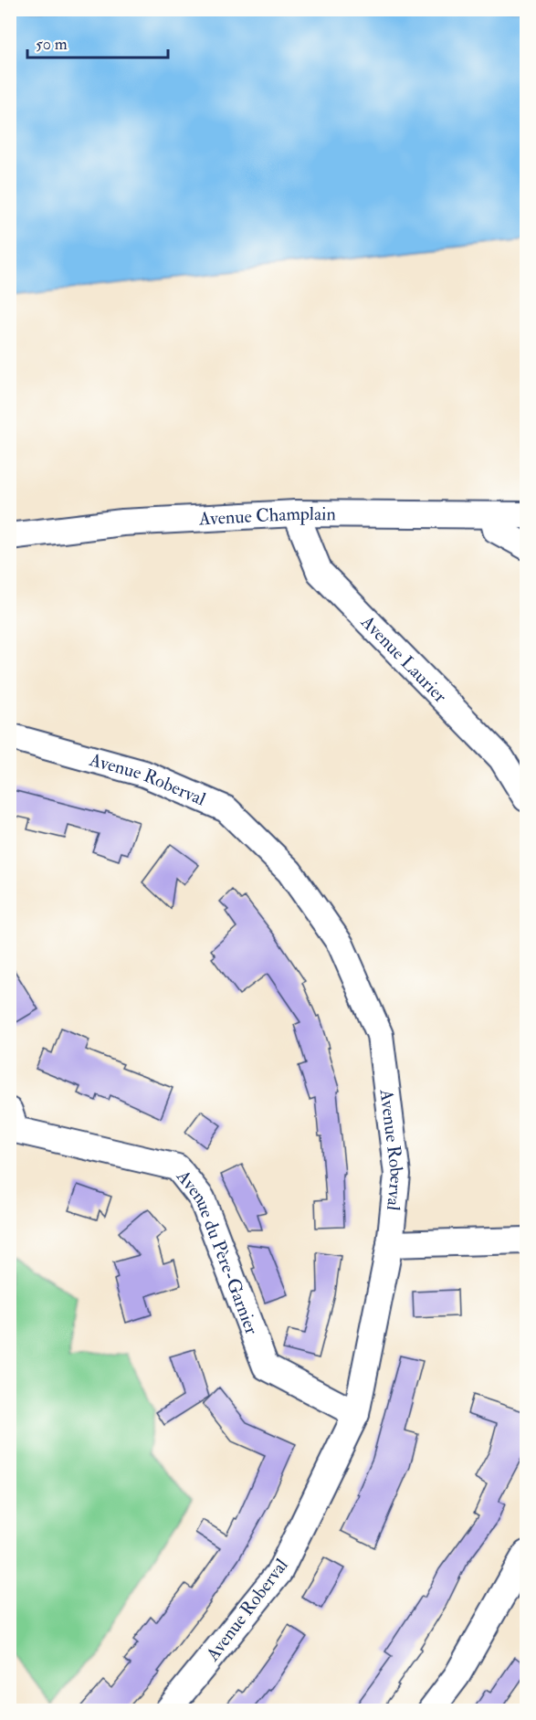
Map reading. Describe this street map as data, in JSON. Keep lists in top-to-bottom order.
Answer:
{
  "streets": {
    "street": [
      "Avenue Champlain",
      "Avenue Laurier",
      "Avenue Roberval",
      "Avenue du Père-Garnier"
    ]
  },
  "crossings": [
    ["Avenue Champlain", "Avenue Laurier"],
    ["Avenue Roberval", "Avenue du Père-Garnier"]
  ],
  "scale_bar": "50 m"
}
